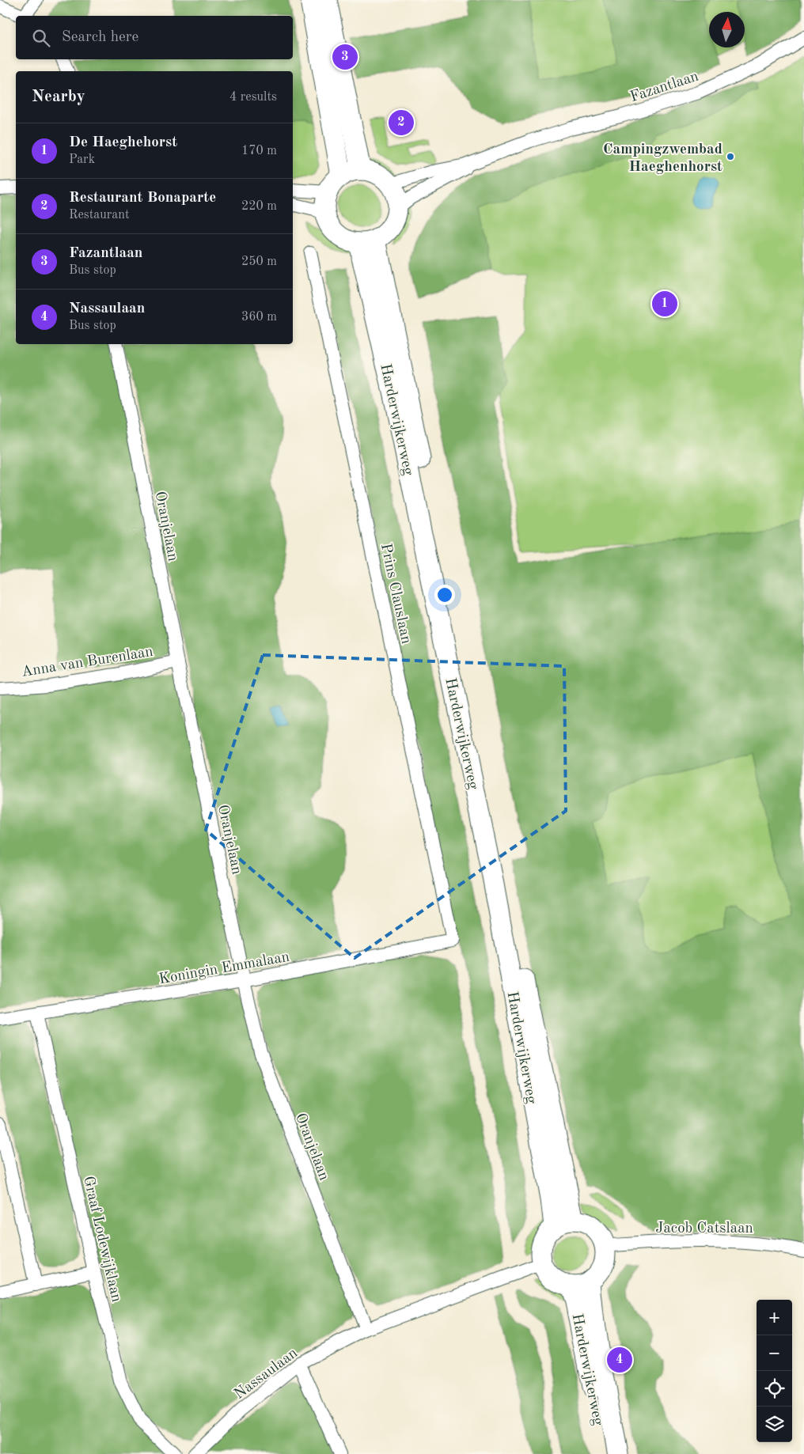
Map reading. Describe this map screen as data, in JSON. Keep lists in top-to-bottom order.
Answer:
{
  "streets": {
    "main road": ["Harderwijkerweg"],
    "street": [
      "Fazantlaan",
      "Oranjelaan",
      "Prins Clauslaan",
      "Anna van Burenlaan",
      "Koningin Emmalaan",
      "Jacob Catslaan",
      "Graaf Lodewijklaan",
      "Nassaulaan"
    ]
  },
  "crossings": [
    ["Fazantlaan", "Harderwijkerweg"],
    ["Harderwijkerweg", "Jacob Catslaan"],
    ["Harderwijkerweg", "Nassaulaan"],
    ["Oranjelaan", "Anna van Burenlaan"],
    ["Oranjelaan", "Koningin Emmalaan"],
    ["Oranjelaan", "Nassaulaan"],
    ["Prins Clauslaan", "Koningin Emmalaan"],
    ["Koningin Emmalaan", "Graaf Lodewijklaan"],
    ["Jacob Catslaan", "Nassaulaan"]
  ],
  "places": ["Campingzwembad Haeghenhorst"],
  "north": "top",
  "page": {
    "search": "Search here",
    "pins": [
      "3",
      "2",
      "1",
      "4"
    ],
    "heading": ["Nearby", "4 results"],
    "list": [
      {
        "mark": "1",
        "name": "De Haeghehorst",
        "note": "Park",
        "value": "170 m"
      },
      {
        "mark": "2",
        "name": "Restaurant Bonaparte",
        "note": "Restaurant",
        "value": "220 m"
      },
      {
        "mark": "3",
        "name": "Fazantlaan",
        "note": "Bus stop",
        "value": "250 m"
      },
      {
        "mark": "4",
        "name": "Nassaulaan",
        "note": "Bus stop",
        "value": "360 m"
      }
    ],
    "map_buttons": ["+", "−"]
  }
}
